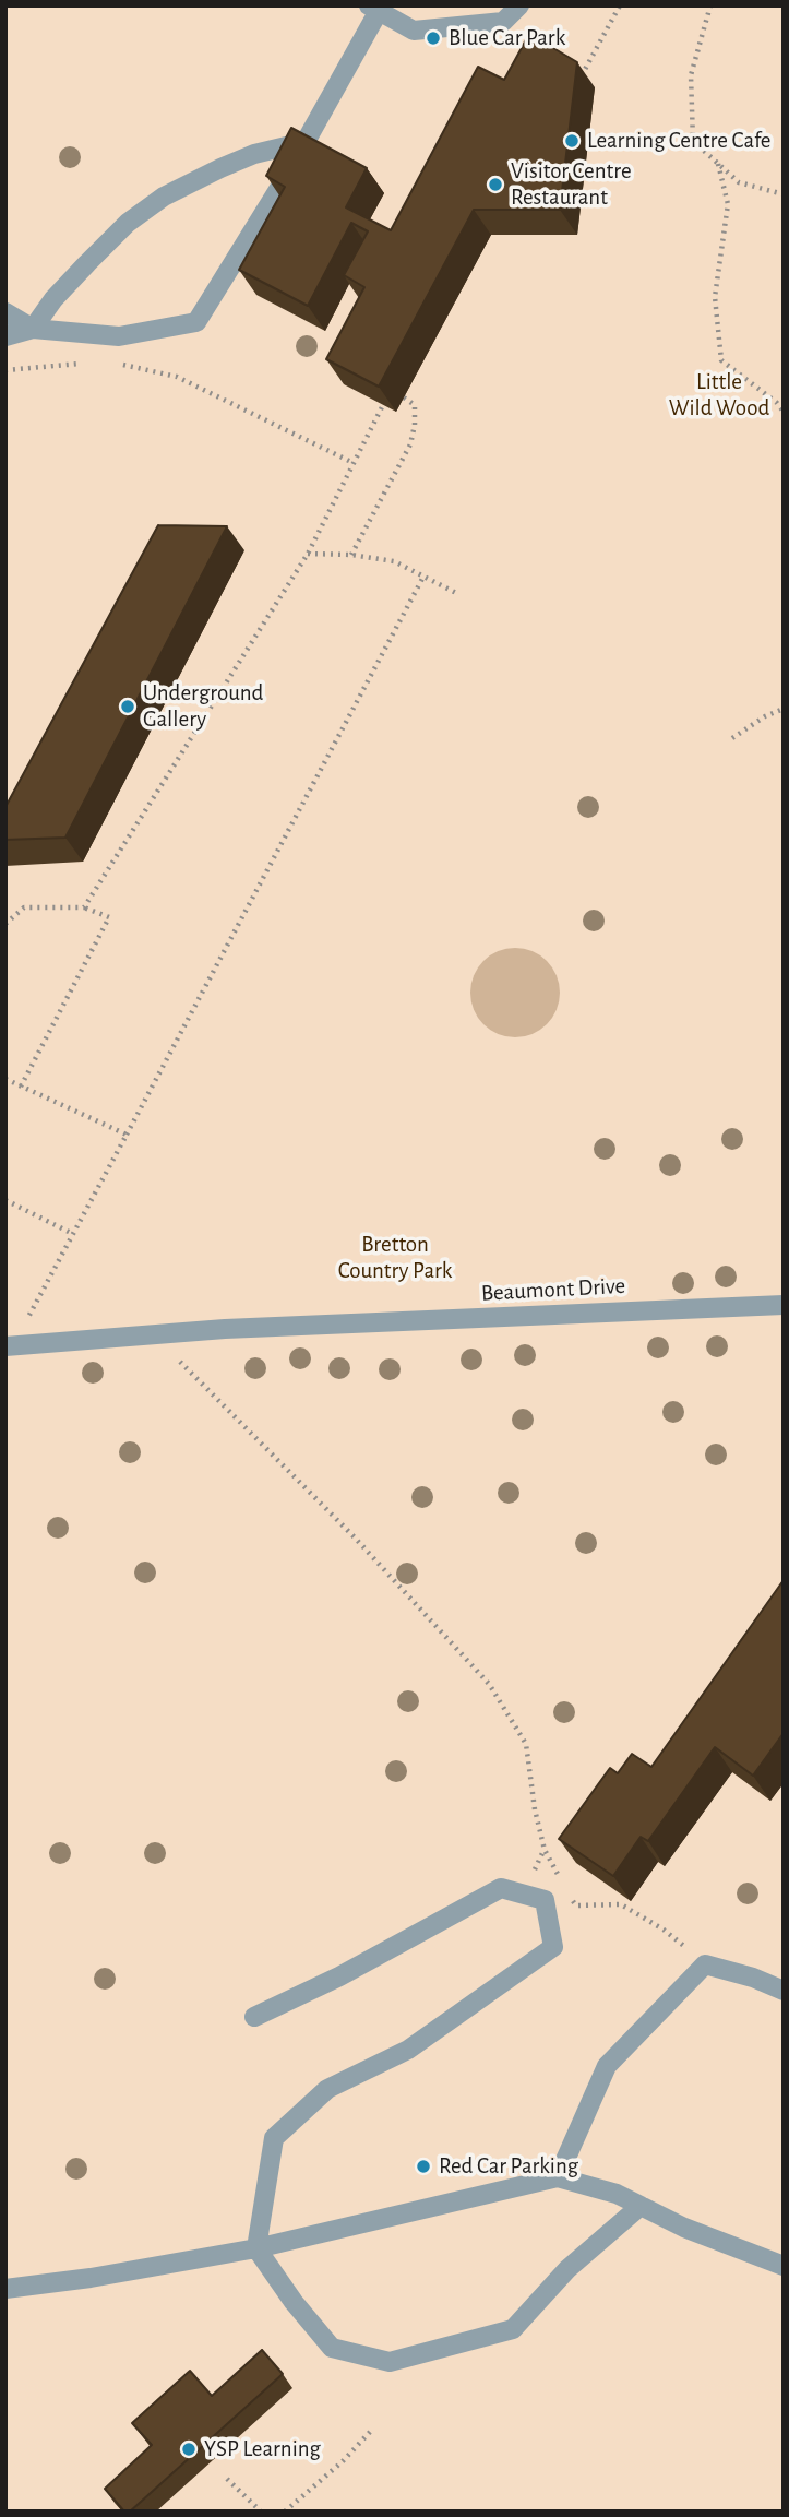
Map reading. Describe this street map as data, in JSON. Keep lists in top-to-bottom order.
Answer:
{
  "streets": {
    "lane": ["Beaumont Drive"]
  },
  "parks": ["Little Wild Wood", "Bretton Country Park"],
  "places": [
    "Blue Car Park",
    "Learning Centre Cafe",
    "Visitor Centre Restaurant",
    "Underground Gallery",
    "Red Car Parking",
    "YSP Learning"
  ]
}
